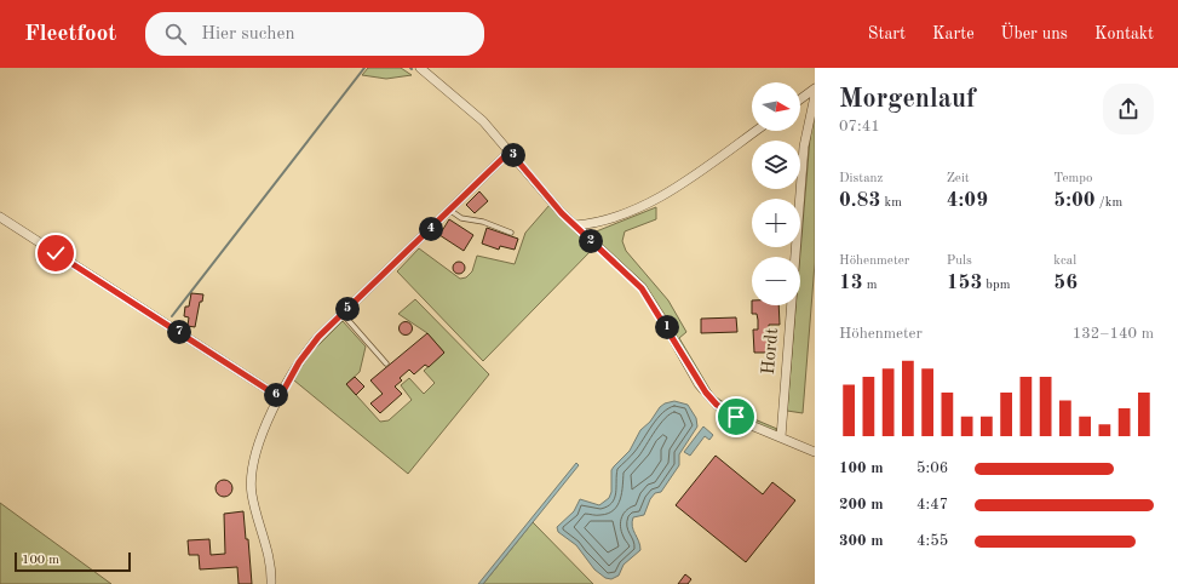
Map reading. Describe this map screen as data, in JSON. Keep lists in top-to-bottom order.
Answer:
{
  "streets": {
    "street": ["Hordt"]
  },
  "scale_bar": "100 m",
  "north": "right",
  "page": {
    "header": "Fleetfoot",
    "search": "Hier suchen",
    "nav": [
      "Start",
      "Karte",
      "Über uns",
      "Kontakt"
    ],
    "heading": ["Morgenlauf", "07:41"],
    "map_buttons": ["+", "−"],
    "pins": [
      "3",
      "4",
      "2",
      "5",
      "1",
      "7",
      "6"
    ],
    "stats": [
      ["Distanz", "0.83 km"],
      ["Zeit", "4:09"],
      ["Tempo", "5:00 /km"],
      ["Höhenmeter", "13 m"],
      ["Puls", "153 bpm"],
      ["kcal", "56"]
    ],
    "chart": ["Höhenmeter", "132–140 m"],
    "list": [
      {
        "name": "100 m",
        "note": "5:06"
      },
      {
        "name": "200 m",
        "note": "4:47"
      },
      {
        "name": "300 m",
        "note": "4:55"
      }
    ],
    "scale": "100 m"
  }
}
